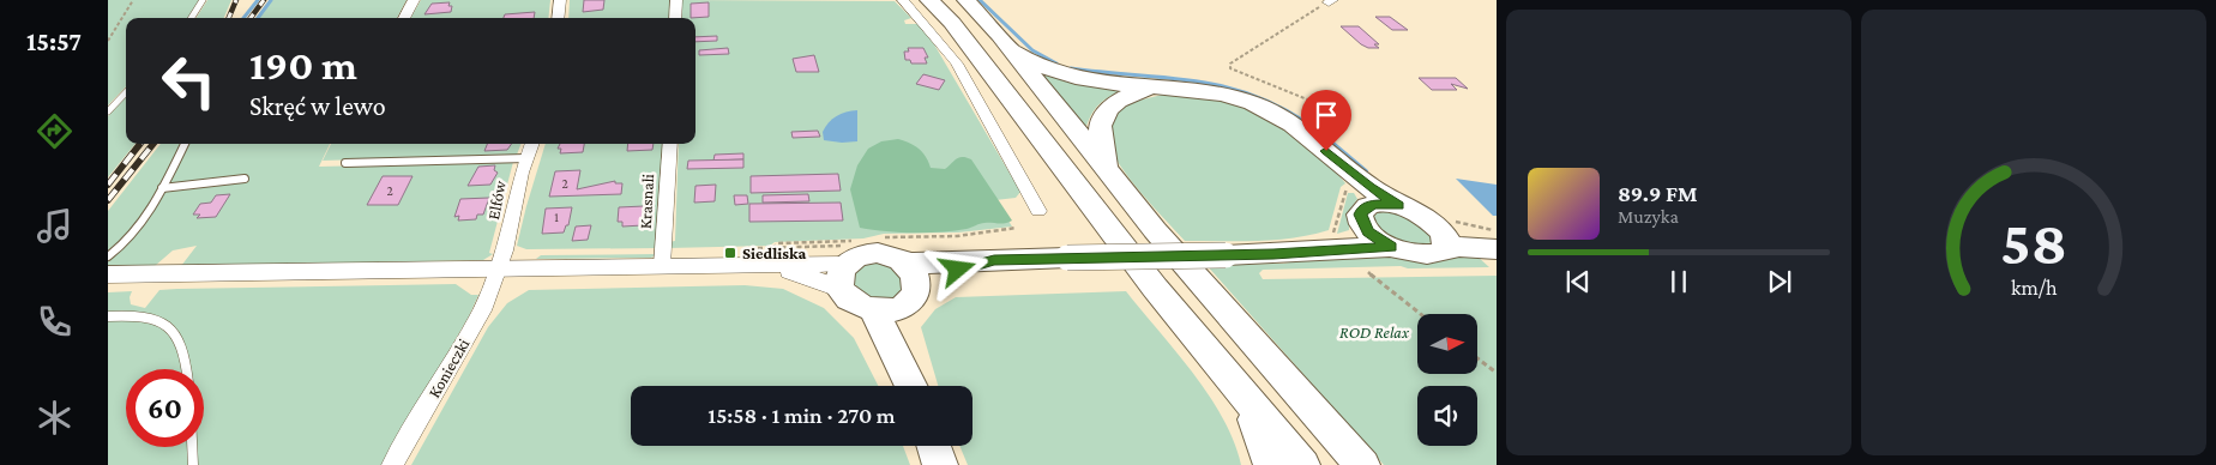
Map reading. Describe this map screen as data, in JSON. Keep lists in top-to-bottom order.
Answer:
{
  "streets": {
    "street": ["Elfów", "Krasnali", "Konieczki"]
  },
  "crossings": [
    ["Elfów", "Konieczki"]
  ],
  "parks": ["ROD Relax"],
  "places": {
    "transit": ["Siedliska"]
  },
  "house_numbers": ["2", "2", "1"],
  "north": "right",
  "page": {
    "tabs": "15:57",
    "turn": ["190 m", "Skręć w lewo"],
    "song": ["89.9 FM", "Muzyka"],
    "limit": "60",
    "trip": "15:58 · 1 min · 270 m",
    "gauge": ["58", "km/h"]
  }
}
